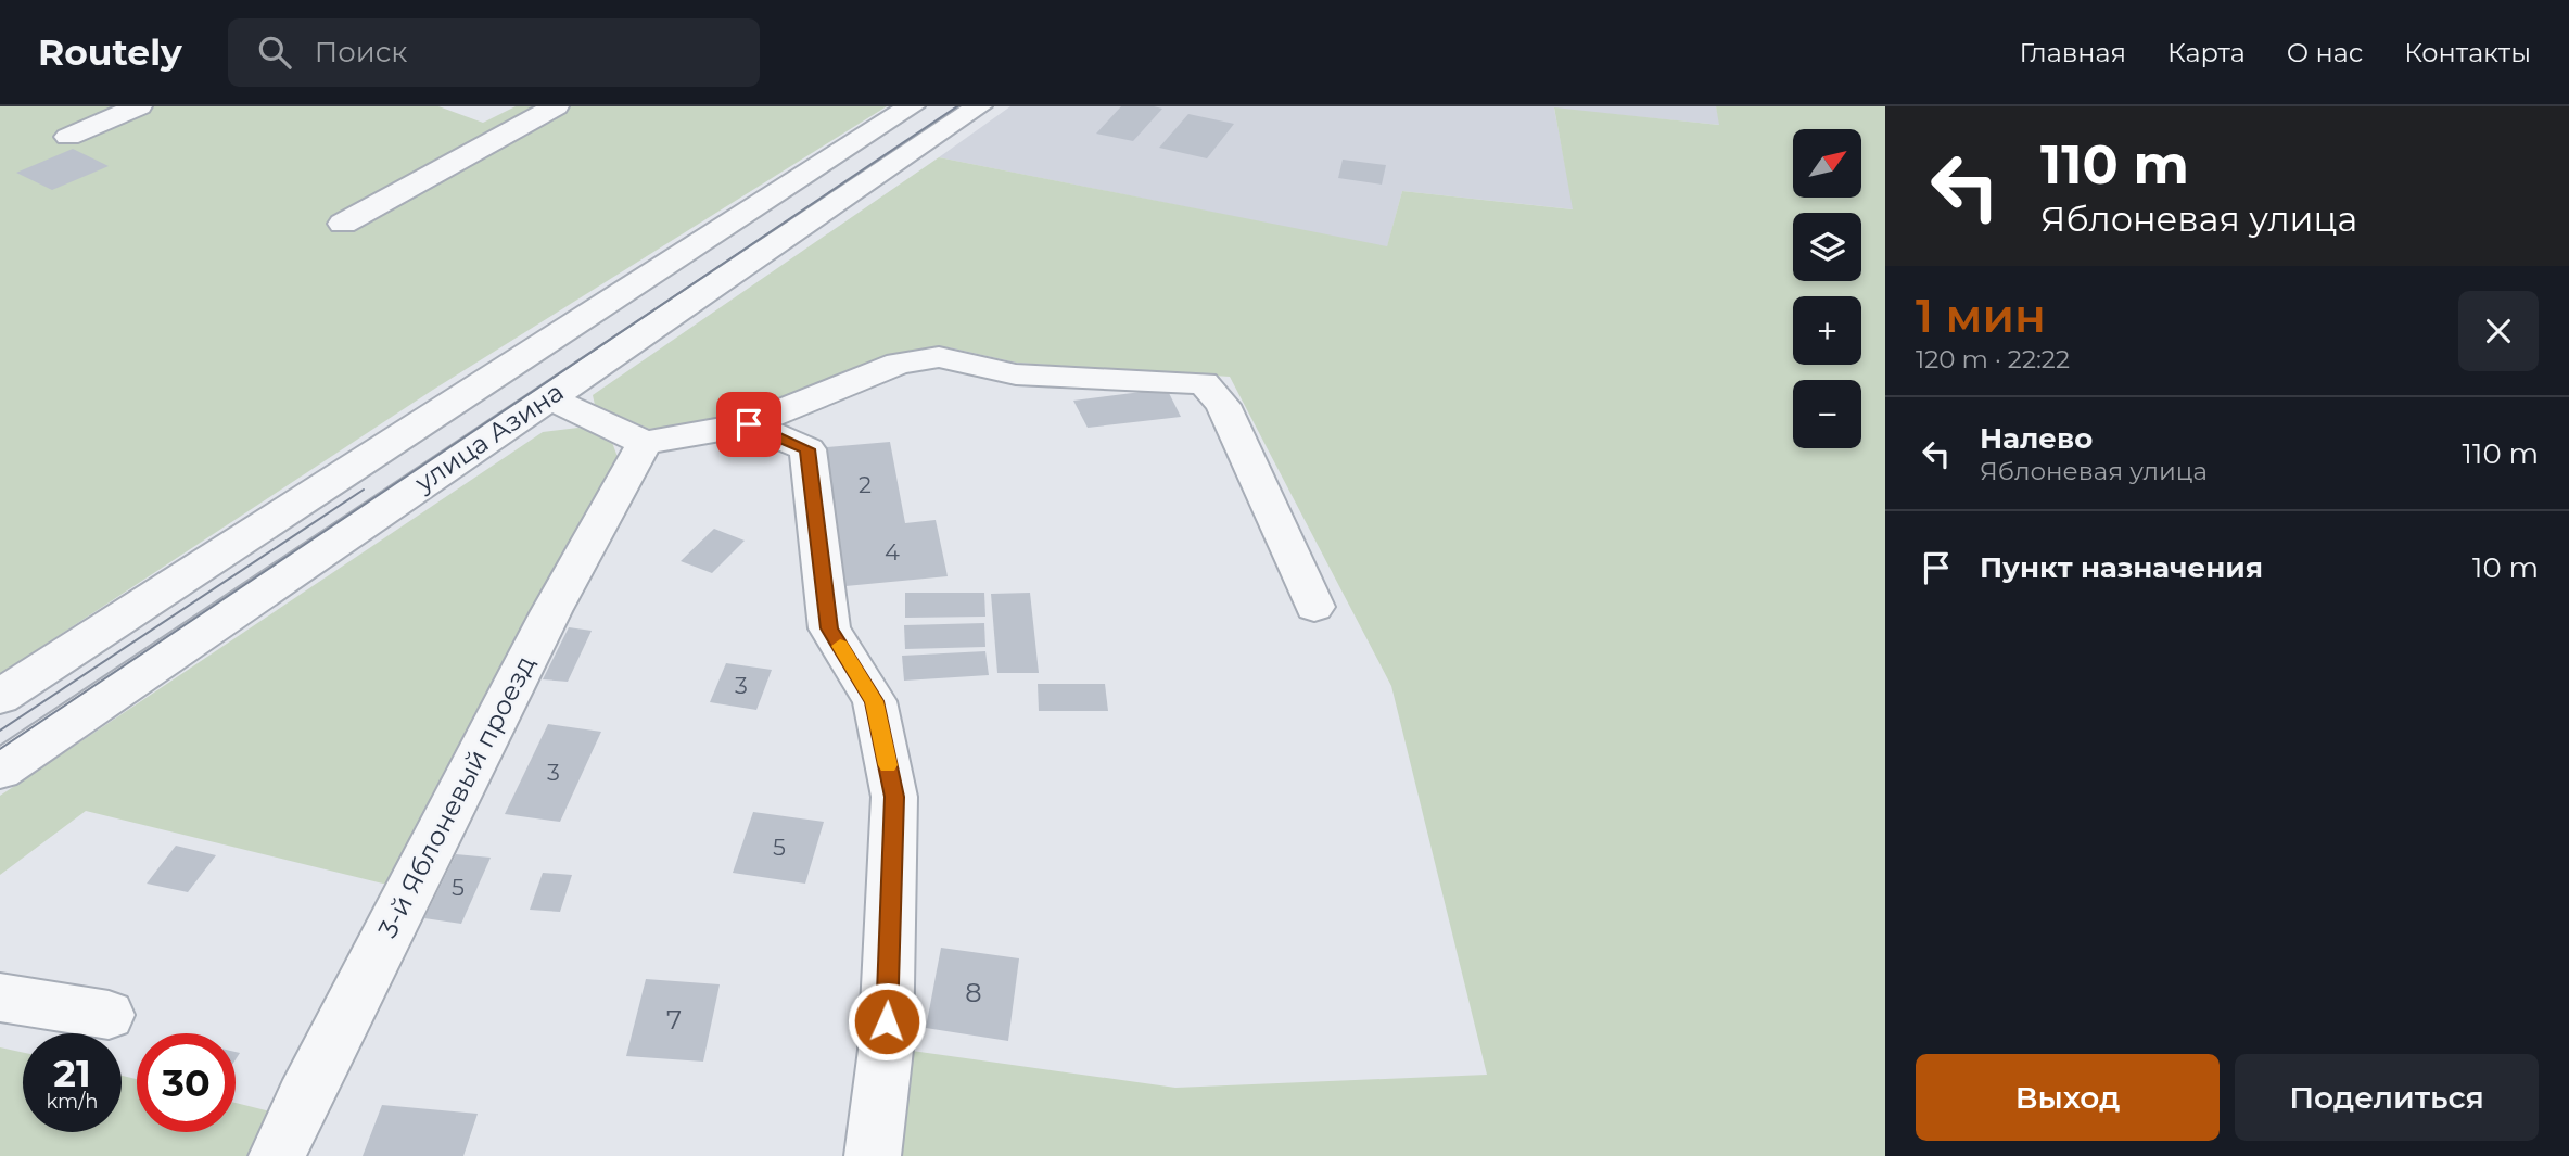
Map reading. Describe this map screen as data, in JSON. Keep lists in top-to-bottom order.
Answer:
{
  "streets": {
    "street": ["улица Азина", "3-й Яблоневый проезд"]
  },
  "house_numbers": [
    "2",
    "4",
    "3",
    "3",
    "5",
    "5",
    "8",
    "7"
  ],
  "north": "top right",
  "page": {
    "header": "Routely",
    "search": "Поиск",
    "nav": [
      "Главная",
      "Карта",
      "О нас",
      "Контакты"
    ],
    "turn": ["110 m", "Яблоневая улица"],
    "map_buttons": ["+", "−"],
    "heading": ["1 мин", "120 m · 22:22"],
    "list": [
      {
        "name": "Налево",
        "note": "Яблоневая улица",
        "value": "110 m"
      },
      {
        "name": "Пункт назначения",
        "value": "10 m"
      }
    ],
    "speed": "21 km/h",
    "limit": "30",
    "buttons": ["Выход", "Поделиться"]
  }
}
